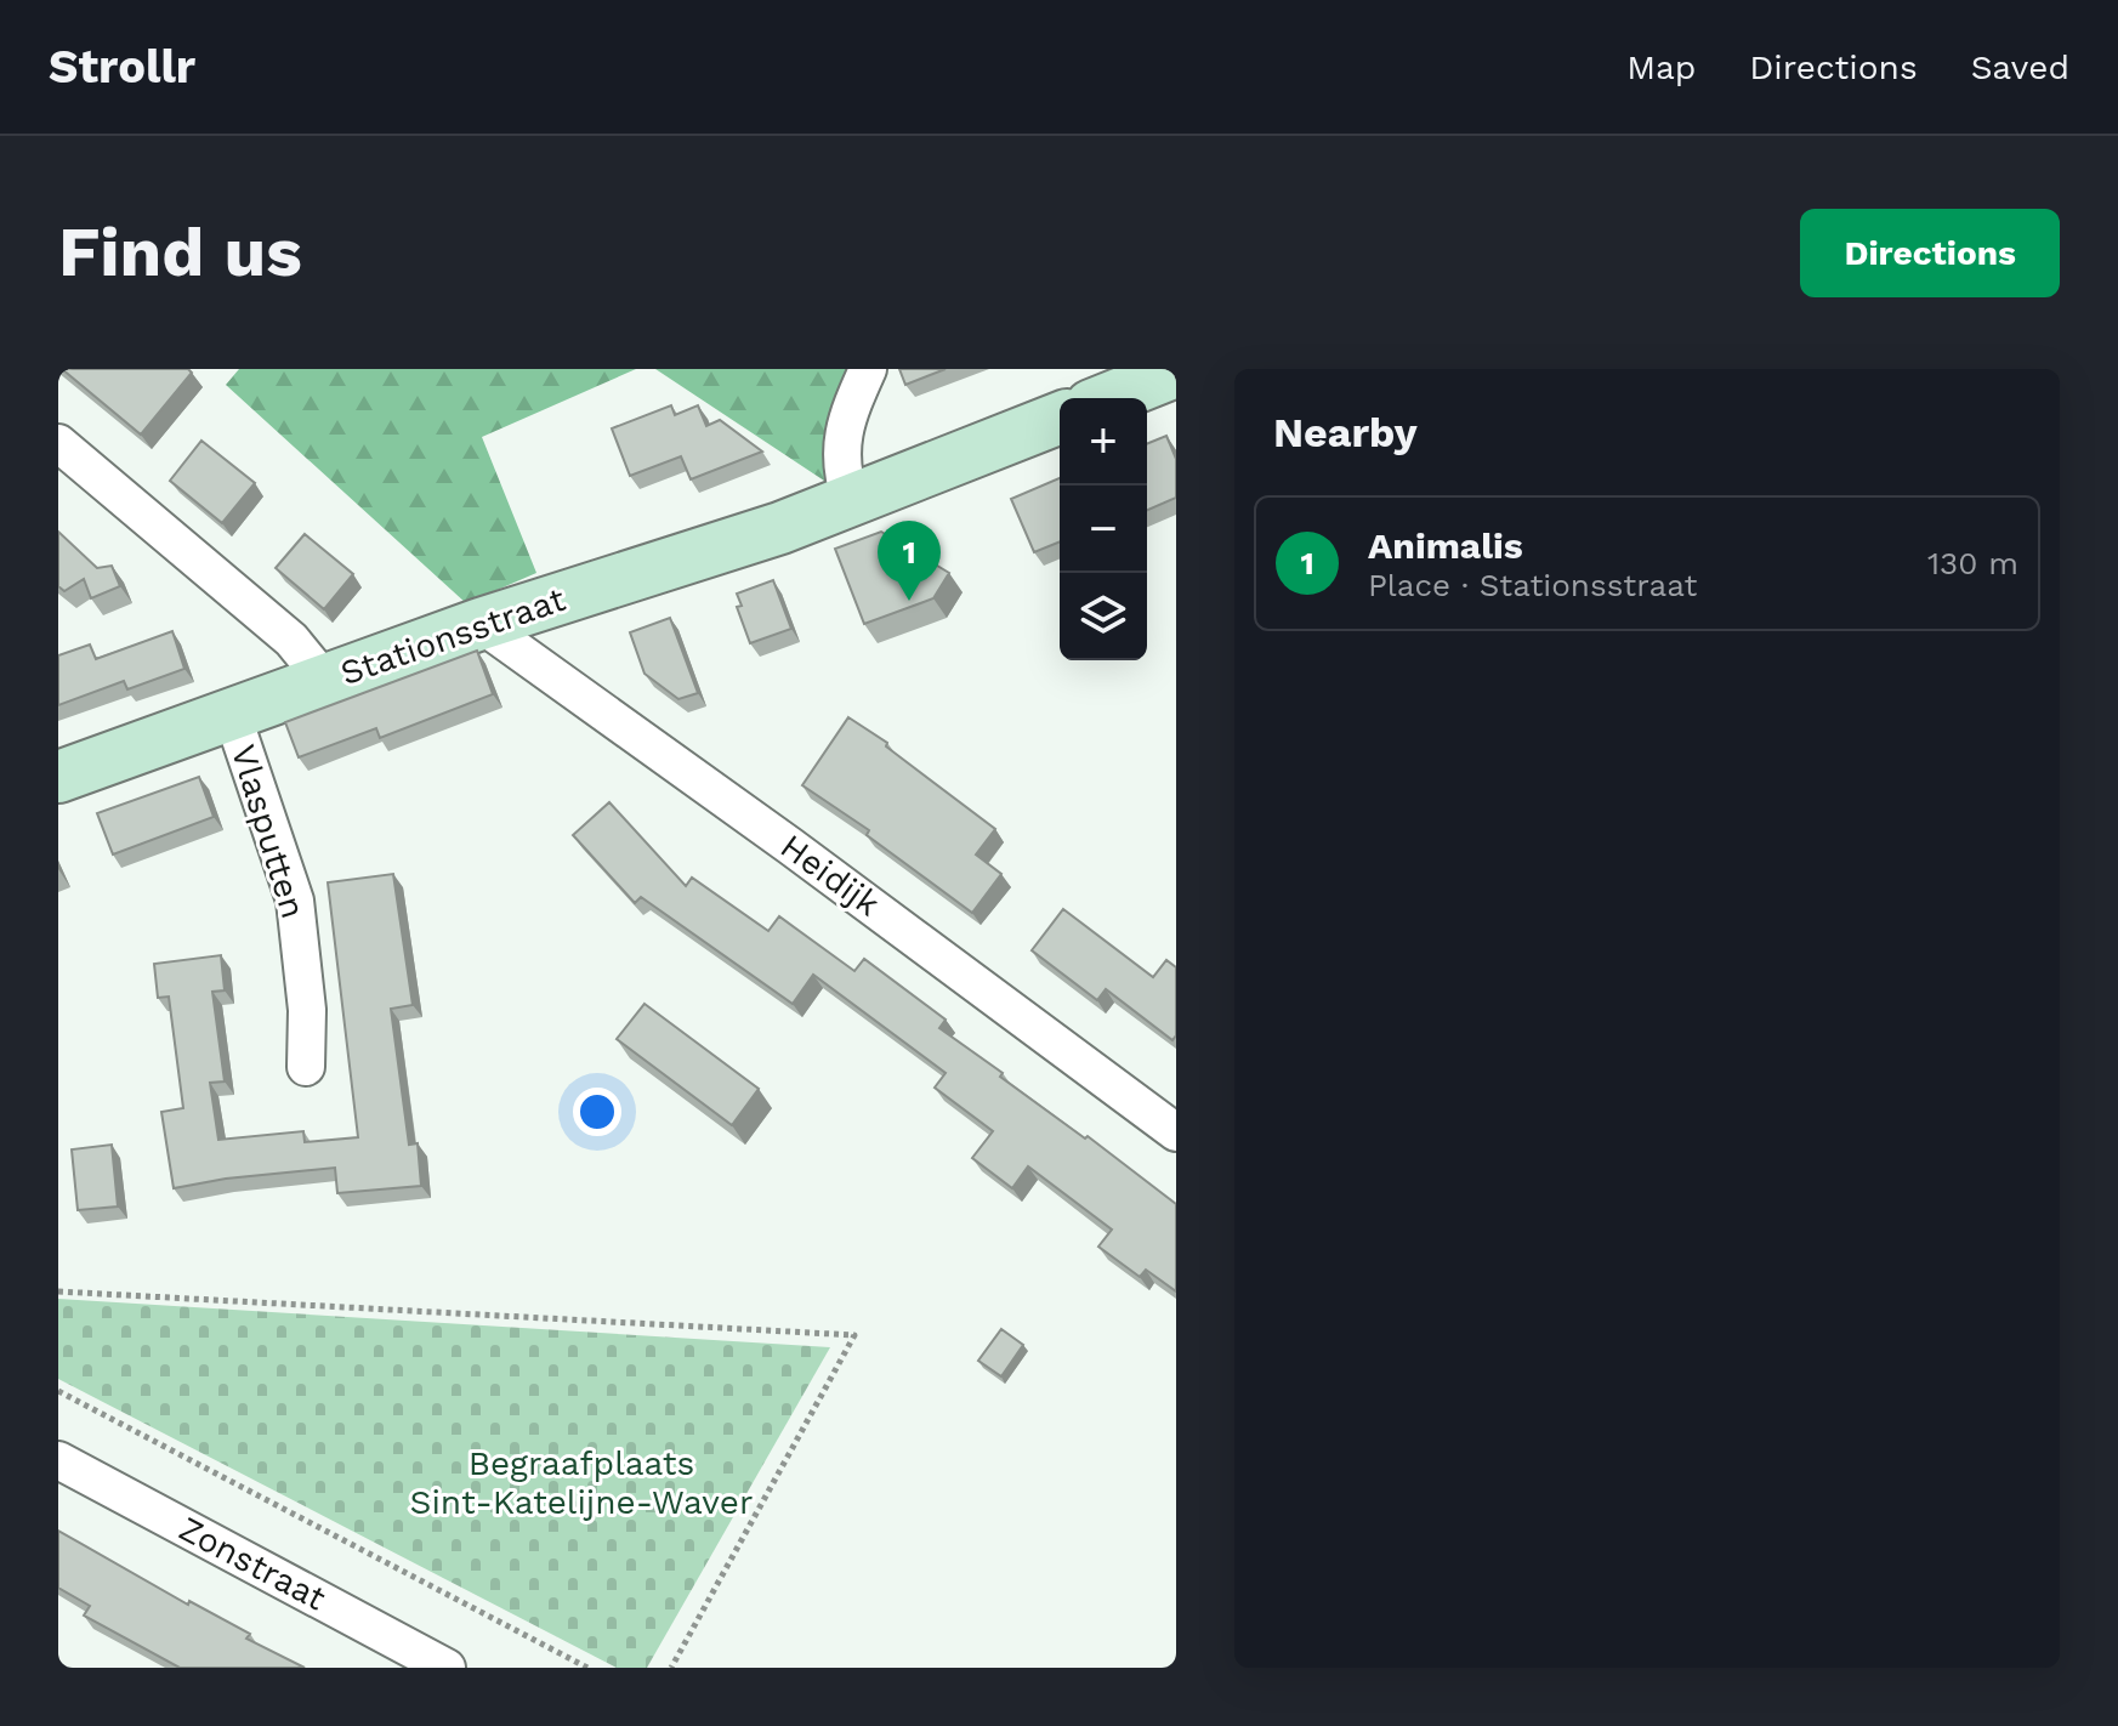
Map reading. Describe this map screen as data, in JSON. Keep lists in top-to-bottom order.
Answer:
{
  "streets": {
    "street": [
      "Stationsstraat",
      "Vlasputten",
      "Heidijk",
      "Zonstraat"
    ]
  },
  "crossings": [
    ["Stationsstraat", "Vlasputten"],
    ["Stationsstraat", "Heidijk"]
  ],
  "parks": ["Begraafplaats Sint-Katelijne-Waver"],
  "page": {
    "header": "Strollr",
    "nav": ["Map", "Directions", "Saved"],
    "buttons": "Directions",
    "title": "Find us",
    "heading": "Nearby",
    "map_buttons": ["+", "−"],
    "list": [
      {
        "mark": "1",
        "name": "Animalis",
        "note": "Place · Stationsstraat",
        "value": "130 m"
      }
    ],
    "pins": "1"
  }
}
